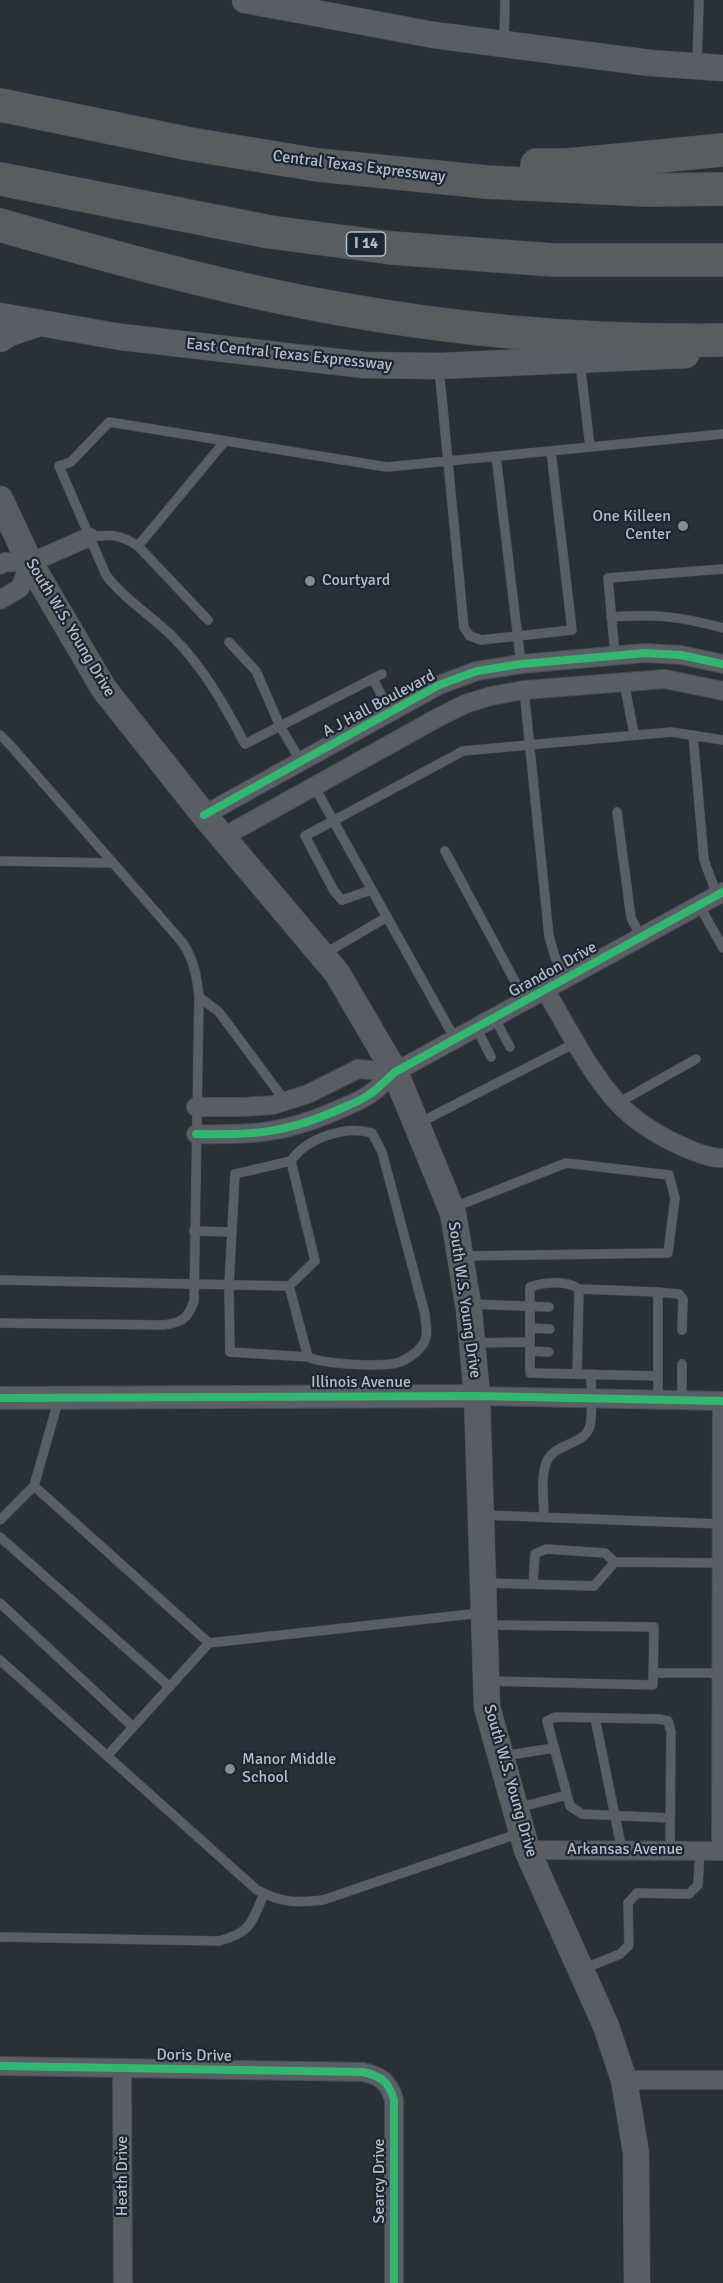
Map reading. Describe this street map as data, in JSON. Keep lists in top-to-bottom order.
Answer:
{
  "streets": {
    "highway": ["Central Texas Expressway", "I 14"],
    "main road": ["East Central Texas Expressway", "South W.S. Young Drive"],
    "street": [
      "A J Hall Boulevard",
      "Grandon Drive",
      "Illinois Avenue",
      "Arkansas Avenue",
      "Doris Drive",
      "Heath Drive",
      "Searcy Drive"
    ]
  },
  "crossings": [
    ["South W.S. Young Drive", "A J Hall Boulevard"],
    ["South W.S. Young Drive", "Grandon Drive"],
    ["South W.S. Young Drive", "Illinois Avenue"],
    ["South W.S. Young Drive", "Arkansas Avenue"],
    ["Doris Drive", "Heath Drive"],
    ["Doris Drive", "Searcy Drive"]
  ],
  "places": ["One Killeen Center", "Courtyard", "Manor Middle School"]
}
